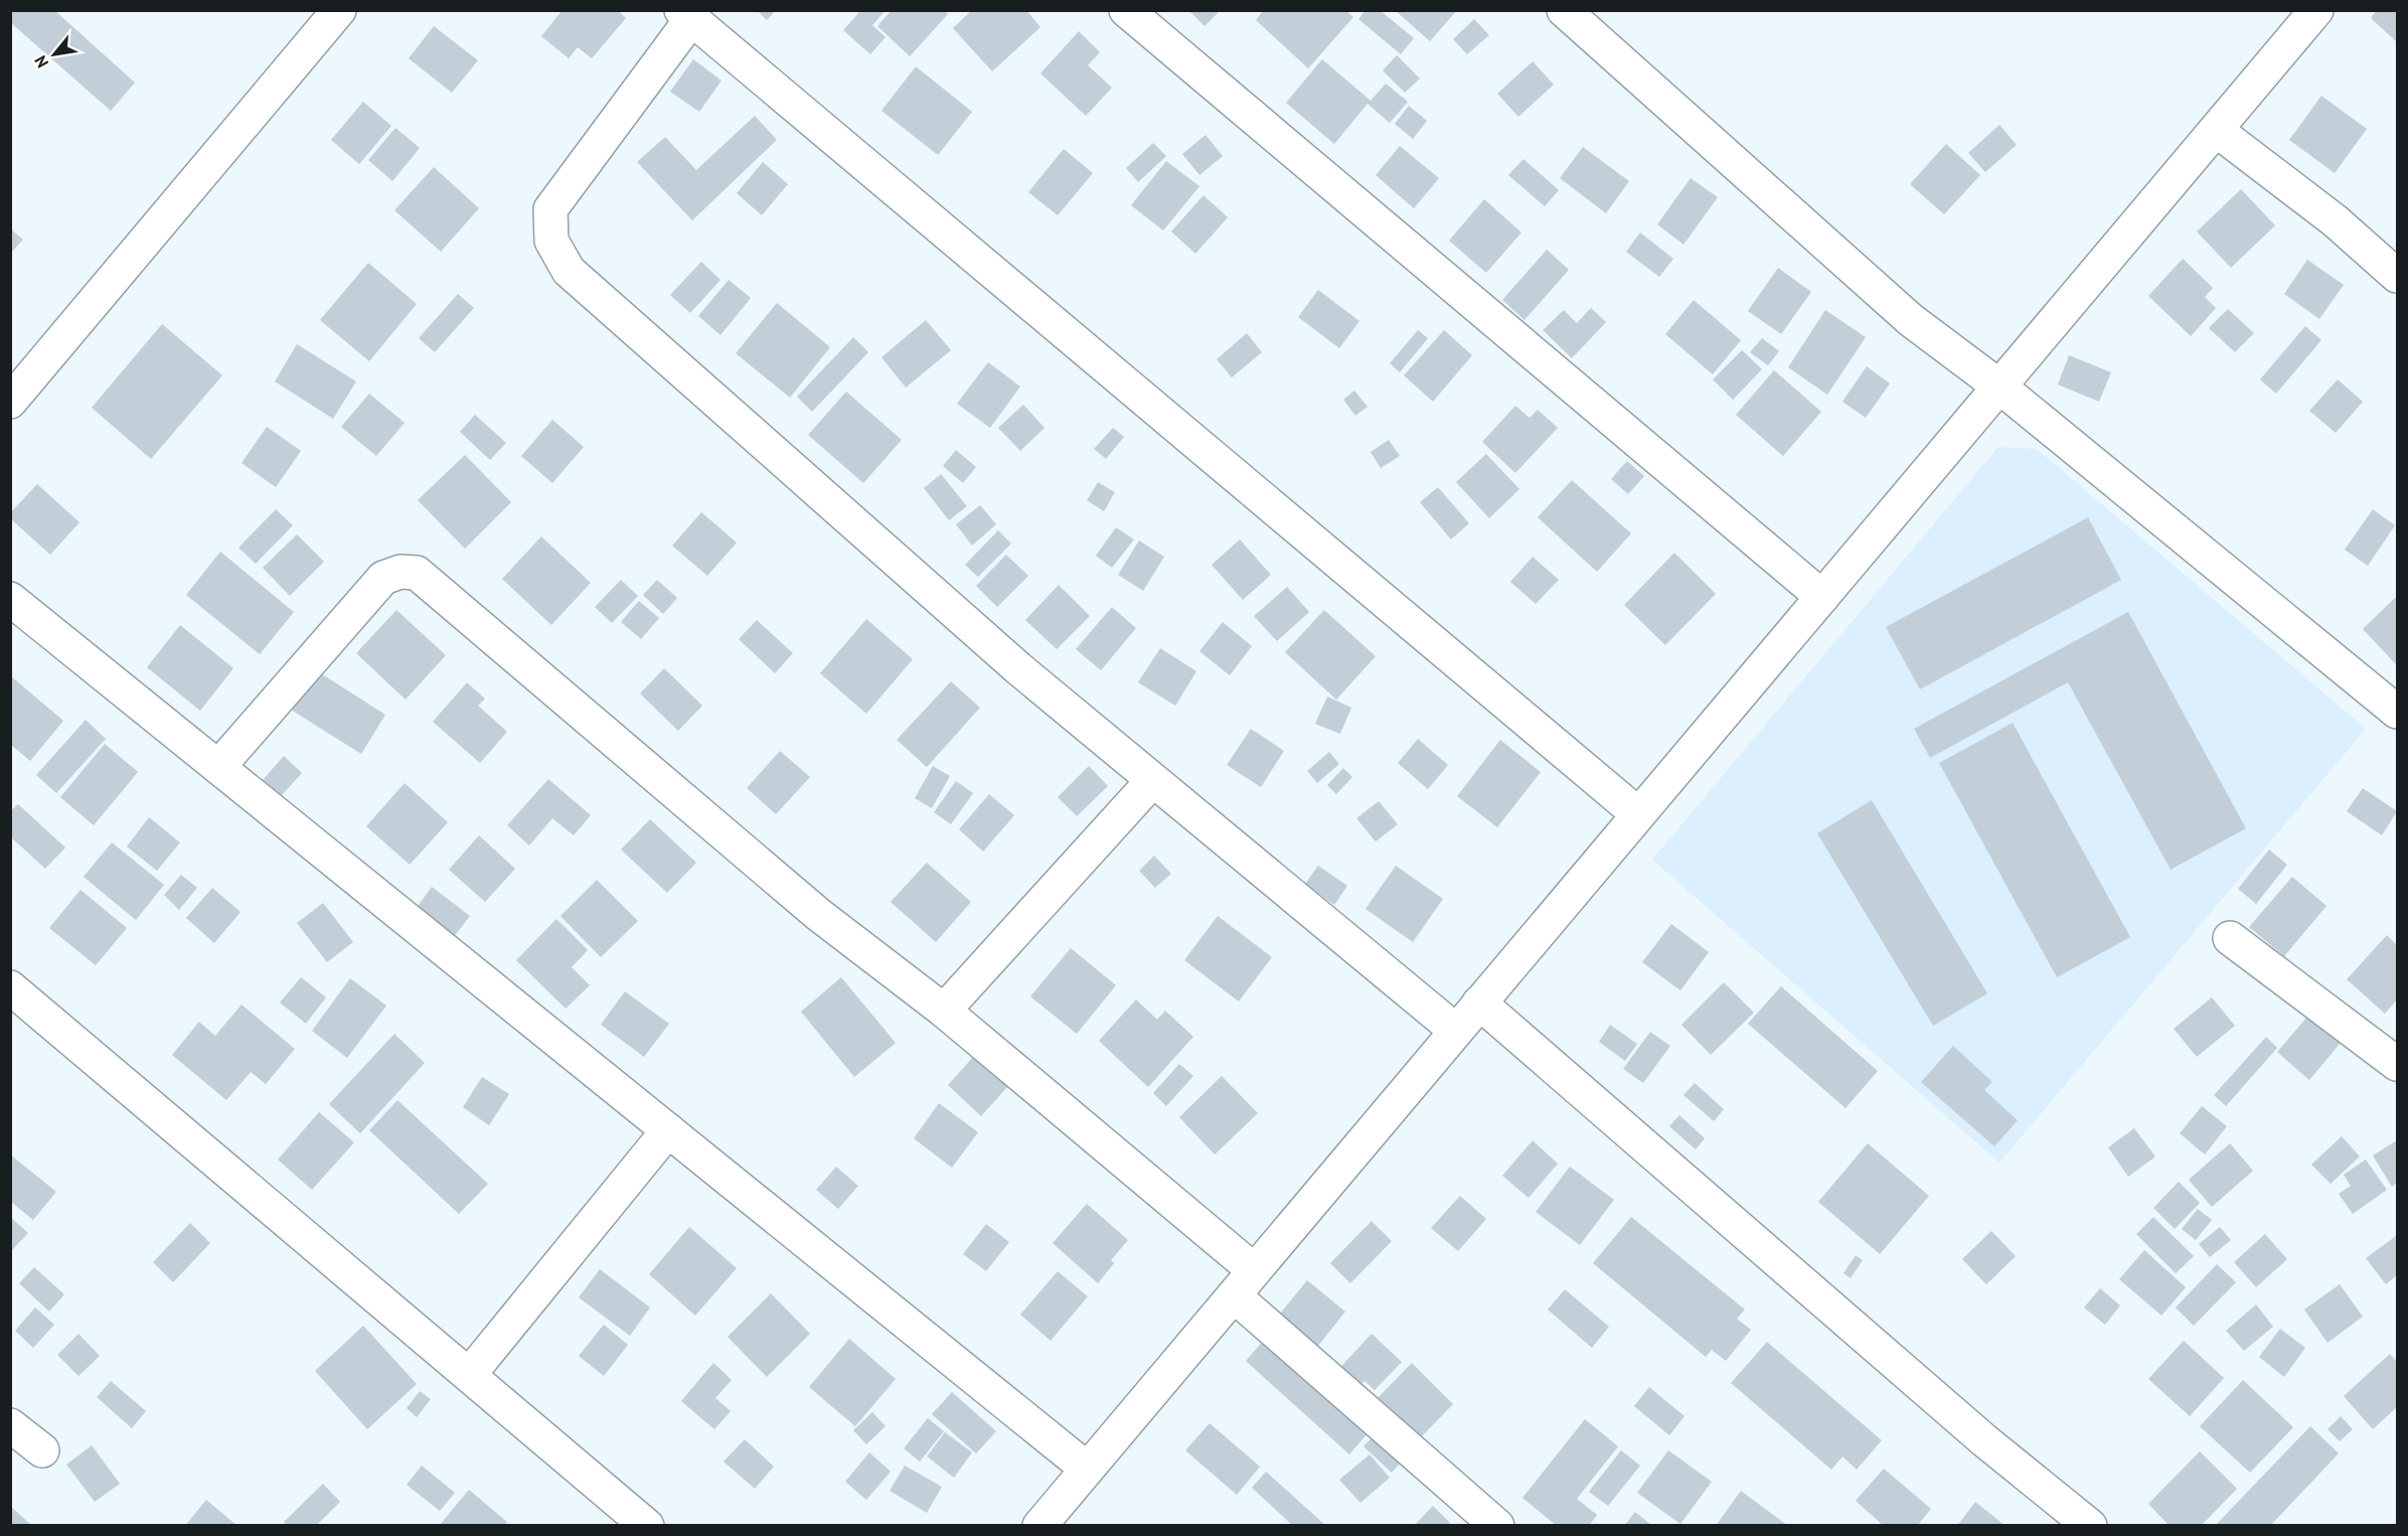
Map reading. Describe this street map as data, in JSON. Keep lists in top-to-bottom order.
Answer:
{
  "north": "bottom left"
}
